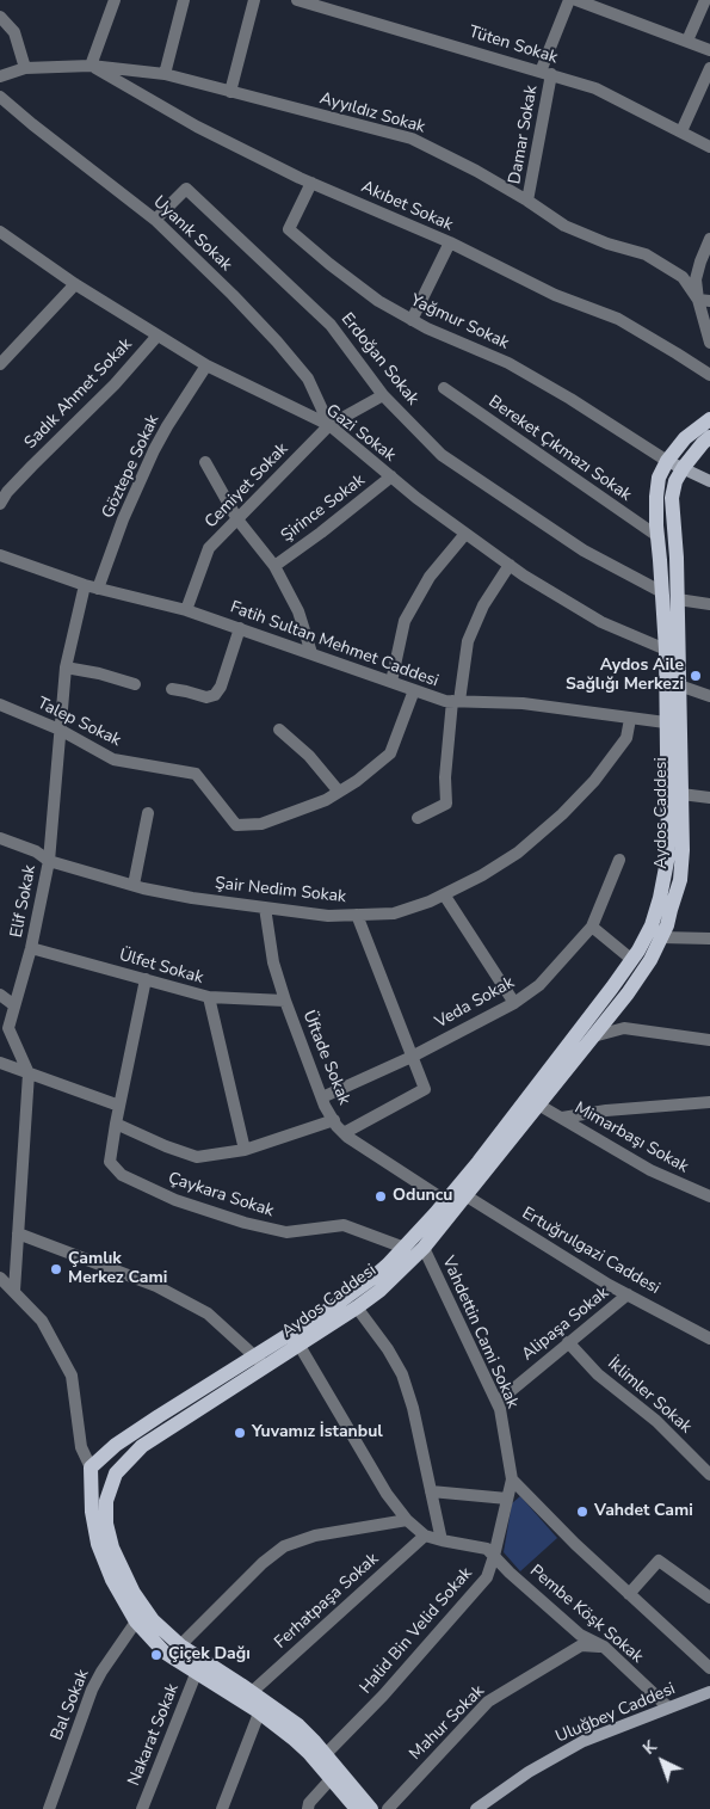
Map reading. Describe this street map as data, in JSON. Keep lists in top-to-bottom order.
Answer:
{
  "streets": {
    "main road": ["Aydos Caddesi"],
    "street": [
      "Tüten Sokak",
      "Ayyıldız Sokak",
      "Damar Sokak",
      "Akıbet Sokak",
      "Uyanık Sokak",
      "Yağmur Sokak",
      "Erdoğan Sokak",
      "Sadık Ahmet Sokak",
      "Gazi Sokak",
      "Bereket Çıkmazı Sokak",
      "Göztepe Sokak",
      "Cemiyet Sokak",
      "Şirince Sokak",
      "Fatih Sultan Mehmet Caddesi",
      "Talep Sokak",
      "Şair Nedim Sokak",
      "Elif Sokak",
      "Ülfet Sokak",
      "Veda Sokak",
      "Üftade Sokak",
      "Mimarbaşı Sokak",
      "Çaykara Sokak",
      "Ertuğrulgazi Caddesi",
      "Alipaşa Sokak",
      "Vahdettin Cami Sokak",
      "İklimler Sokak",
      "Ferhatpaşa Sokak",
      "Pembe Köşk Sokak",
      "Halid Bin Velid Sokak",
      "Bal Sokak",
      "Uluğbey Caddesi",
      "Mahur Sokak",
      "Nakarat Sokak"
    ]
  },
  "crossings": [
    ["Tüten Sokak", "Damar Sokak"],
    ["Ayyıldız Sokak", "Damar Sokak"],
    ["Ayyıldız Sokak", "Akıbet Sokak"],
    ["Akıbet Sokak", "Yağmur Sokak"],
    ["Uyanık Sokak", "Erdoğan Sokak"],
    ["Uyanık Sokak", "Gazi Sokak"],
    ["Uyanık Sokak", "Cemiyet Sokak"],
    ["Yağmur Sokak", "Aydos Caddesi"],
    ["Erdoğan Sokak", "Cemiyet Sokak"],
    ["Erdoğan Sokak", "Aydos Caddesi"],
    ["Sadık Ahmet Sokak", "Gazi Sokak"],
    ["Gazi Sokak", "Göztepe Sokak"],
    ["Gazi Sokak", "Cemiyet Sokak"],
    ["Gazi Sokak", "Şirince Sokak"],
    ["Gazi Sokak", "Aydos Caddesi"],
    ["Bereket Çıkmazı Sokak", "Aydos Caddesi"],
    ["Göztepe Sokak", "Fatih Sultan Mehmet Caddesi"],
    ["Cemiyet Sokak", "Fatih Sultan Mehmet Caddesi"],
    ["Fatih Sultan Mehmet Caddesi", "Talep Sokak"],
    ["Fatih Sultan Mehmet Caddesi", "Aydos Caddesi"],
    ["Fatih Sultan Mehmet Caddesi", "Şair Nedim Sokak"],
    ["Fatih Sultan Mehmet Caddesi", "Elif Sokak"],
    ["Talep Sokak", "Elif Sokak"],
    ["Aydos Caddesi", "Üftade Sokak"],
    ["Aydos Caddesi", "Mimarbaşı Sokak"],
    ["Aydos Caddesi", "Çaykara Sokak"],
    ["Aydos Caddesi", "Ertuğrulgazi Caddesi"],
    ["Aydos Caddesi", "Vahdettin Cami Sokak"],
    ["Aydos Caddesi", "Ferhatpaşa Sokak"],
    ["Aydos Caddesi", "Pembe Köşk Sokak"],
    ["Aydos Caddesi", "Halid Bin Velid Sokak"],
    ["Aydos Caddesi", "Bal Sokak"],
    ["Aydos Caddesi", "Nakarat Sokak"],
    ["Şair Nedim Sokak", "Elif Sokak"],
    ["Şair Nedim Sokak", "Üftade Sokak"],
    ["Elif Sokak", "Ülfet Sokak"],
    ["Ülfet Sokak", "Üftade Sokak"],
    ["Ülfet Sokak", "Çaykara Sokak"],
    ["Veda Sokak", "Üftade Sokak"],
    ["Üftade Sokak", "Ertuğrulgazi Caddesi"],
    ["Ertuğrulgazi Caddesi", "Alipaşa Sokak"],
    ["Alipaşa Sokak", "Vahdettin Cami Sokak"],
    ["Alipaşa Sokak", "İklimler Sokak"],
    ["Vahdettin Cami Sokak", "Halid Bin Velid Sokak"],
    ["Ferhatpaşa Sokak", "Pembe Köşk Sokak"],
    ["Pembe Köşk Sokak", "Halid Bin Velid Sokak"],
    ["Pembe Köşk Sokak", "Uluğbey Caddesi"],
    ["Pembe Köşk Sokak", "Mahur Sokak"]
  ],
  "places": [
    "Aydos Aile Sağlığı Merkezi",
    "Oduncu",
    "Çamlık Merkez Cami",
    "Yuvamız İstanbul",
    "Vahdet Cami",
    "Çiçek Dağı"
  ],
  "north": "top left"
}
